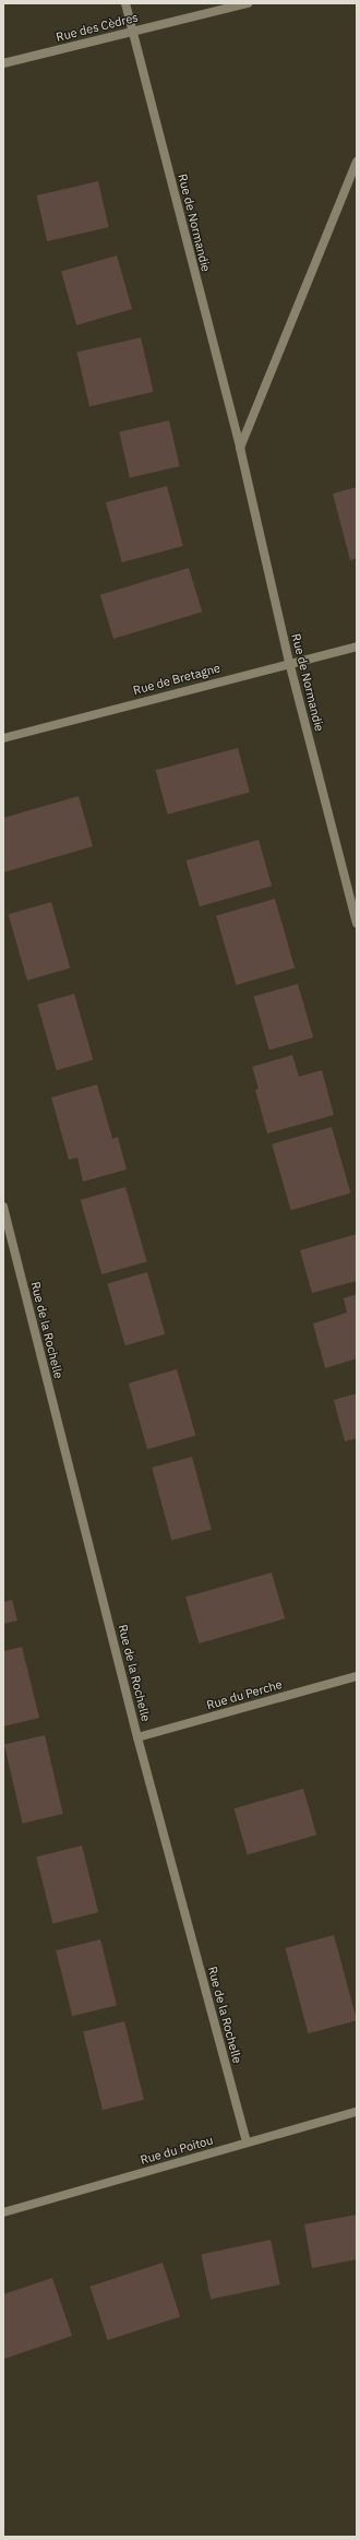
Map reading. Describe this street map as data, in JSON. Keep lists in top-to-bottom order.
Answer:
{
  "streets": {
    "street": [
      "Rue des Cèdres",
      "Rue de Normandie",
      "Rue de Bretagne",
      "Rue de la Rochelle",
      "Rue du Perche",
      "Rue du Poitou"
    ]
  },
  "crossings": [
    ["Rue des Cèdres", "Rue de Normandie"],
    ["Rue de Normandie", "Rue de Bretagne"],
    ["Rue de la Rochelle", "Rue du Perche"],
    ["Rue de la Rochelle", "Rue du Poitou"]
  ]
}
